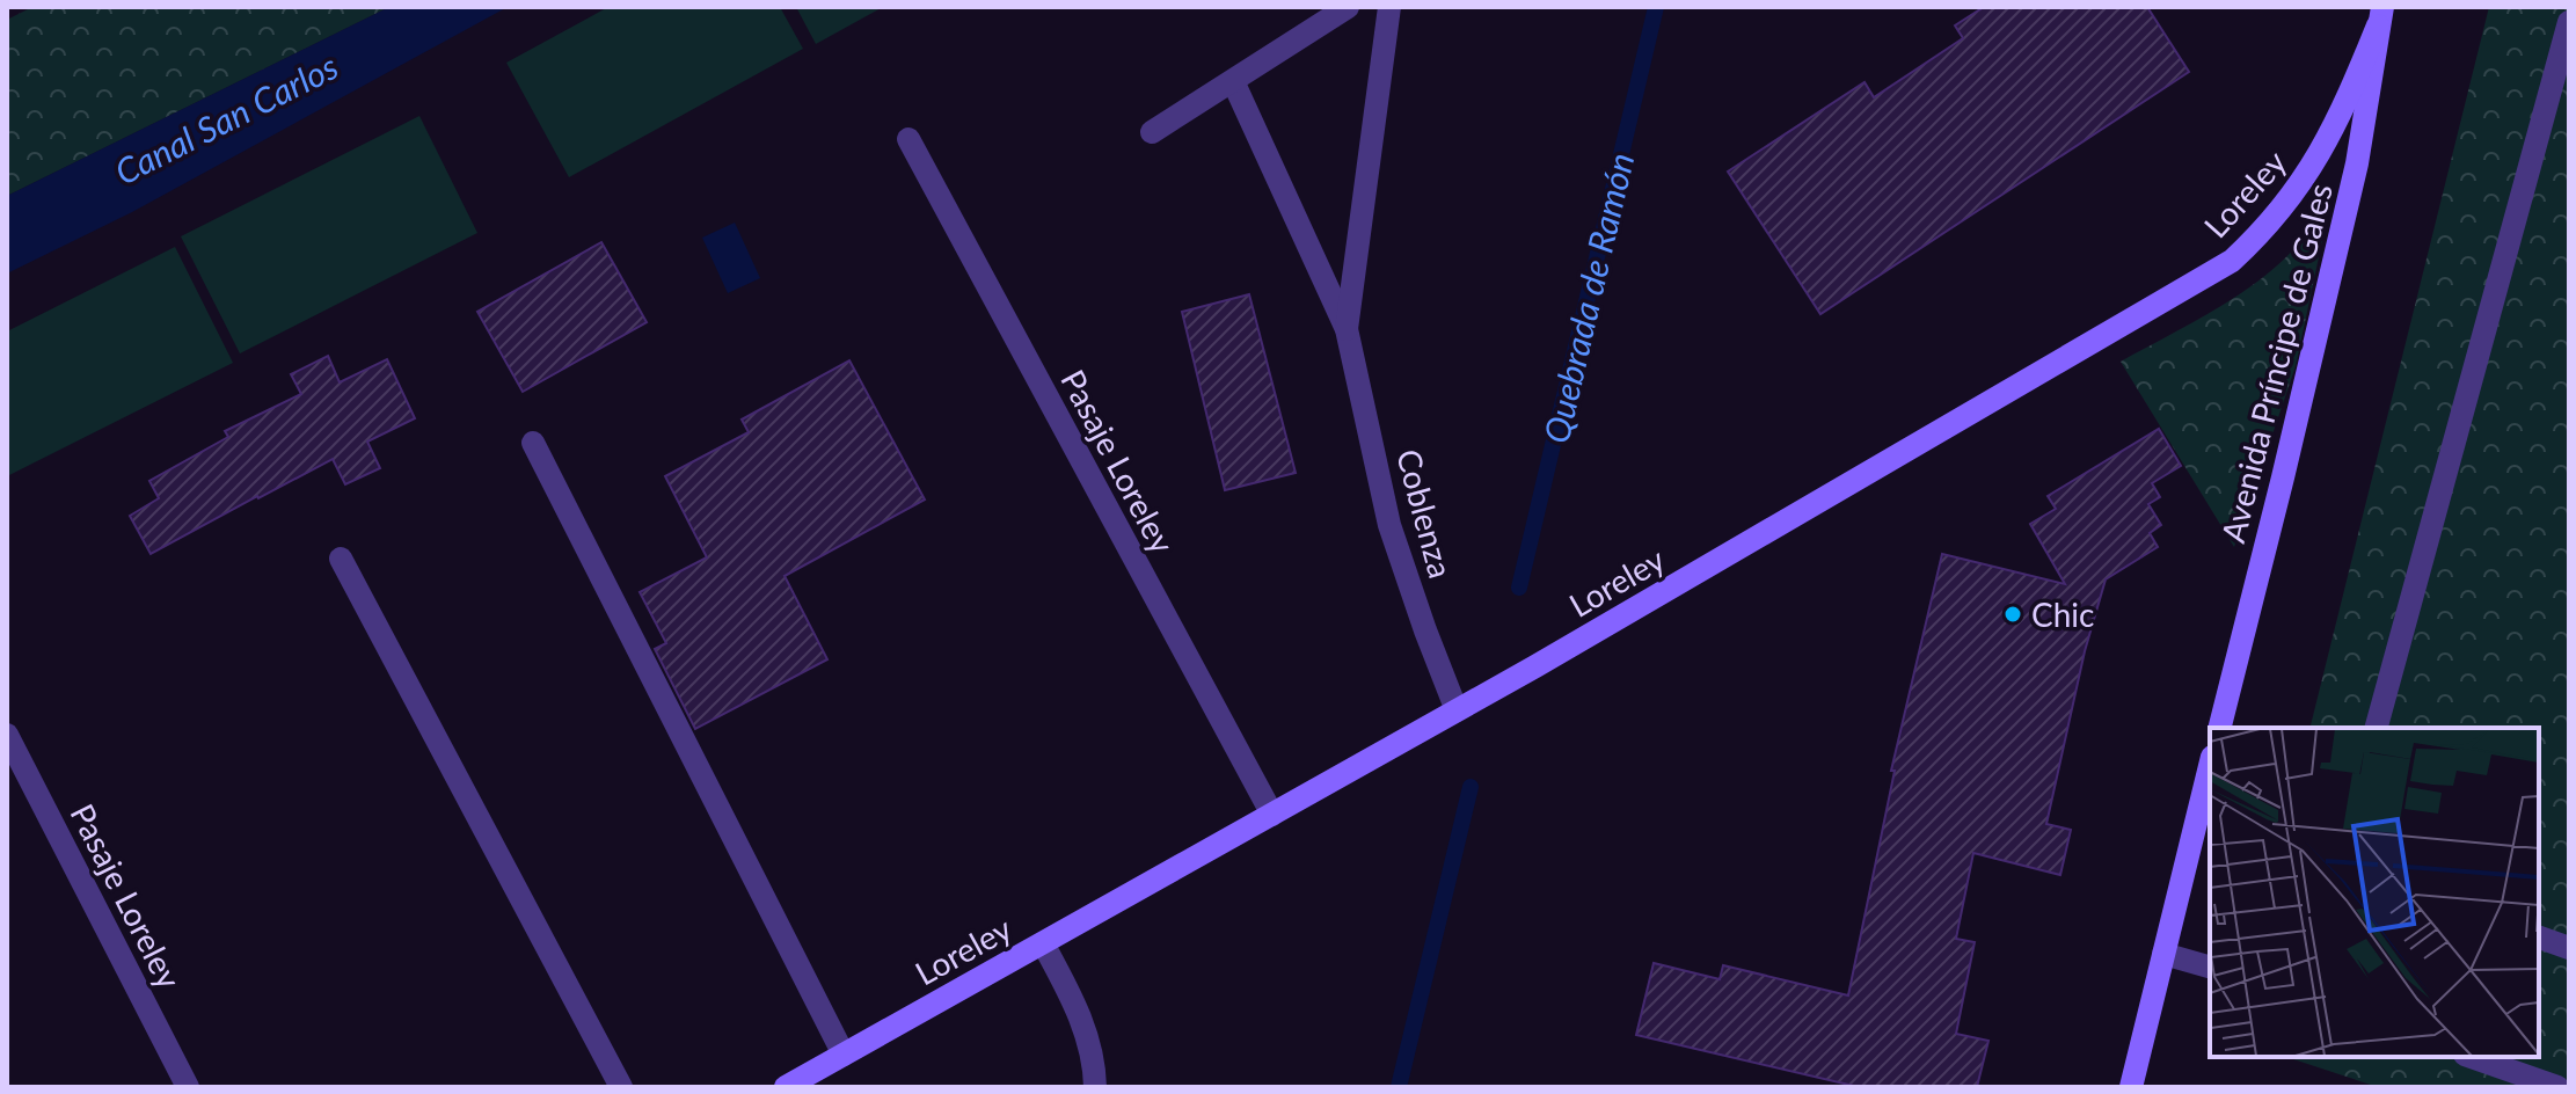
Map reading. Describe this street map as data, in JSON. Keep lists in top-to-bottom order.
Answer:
{
  "streets": {
    "main road": ["Loreley", "Avenida Príncipe de Gales"],
    "street": ["Pasaje Loreley", "Coblenza"]
  },
  "crossings": [
    ["Loreley", "Avenida Príncipe de Gales"],
    ["Loreley", "Pasaje Loreley"],
    ["Loreley", "Coblenza"]
  ],
  "water": ["Canal San Carlos", "Quebrada de Ramón"],
  "places": ["Chic"]
}
